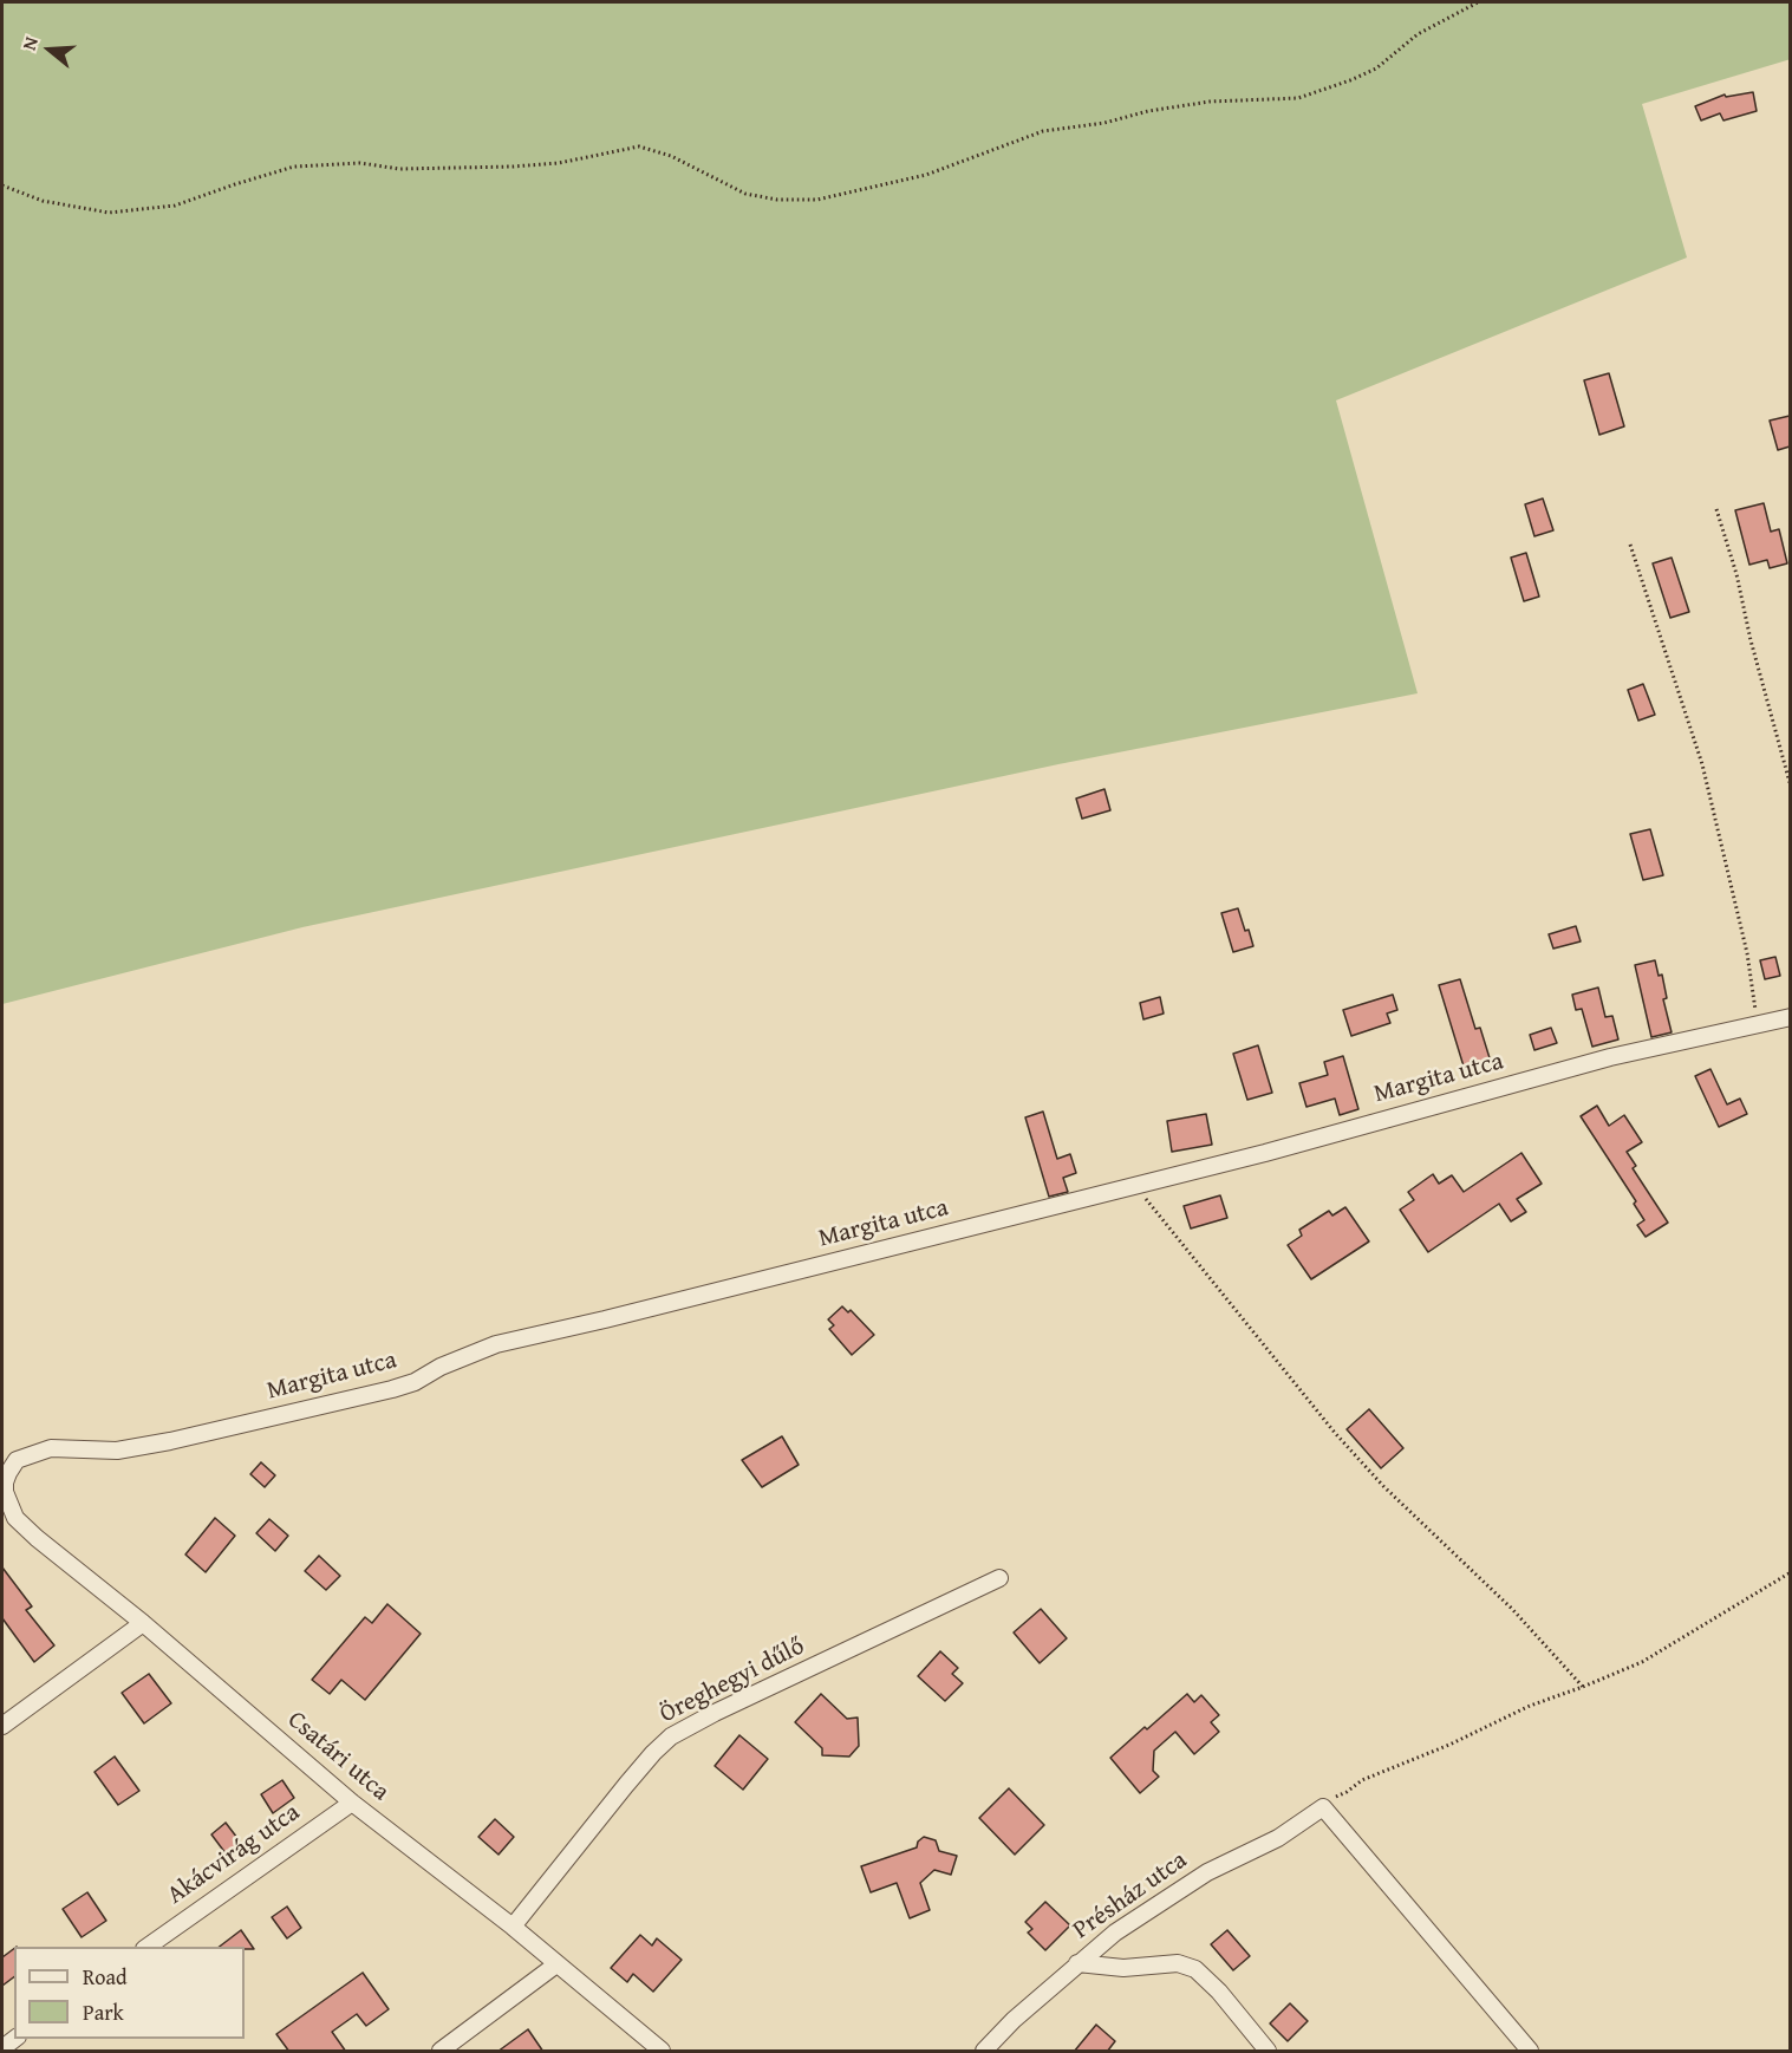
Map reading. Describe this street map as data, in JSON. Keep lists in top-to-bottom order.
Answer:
{
  "streets": {
    "street": [
      "Margita utca",
      "Öreghegyi dűlő",
      "Csatári utca",
      "Akácvirág utca",
      "Présház utca"
    ]
  },
  "crossings": [
    ["Margita utca", "Csatári utca"],
    ["Öreghegyi dűlő", "Csatári utca"],
    ["Csatári utca", "Akácvirág utca"]
  ],
  "legend": ["Road", "Park"],
  "north": "left"
}
